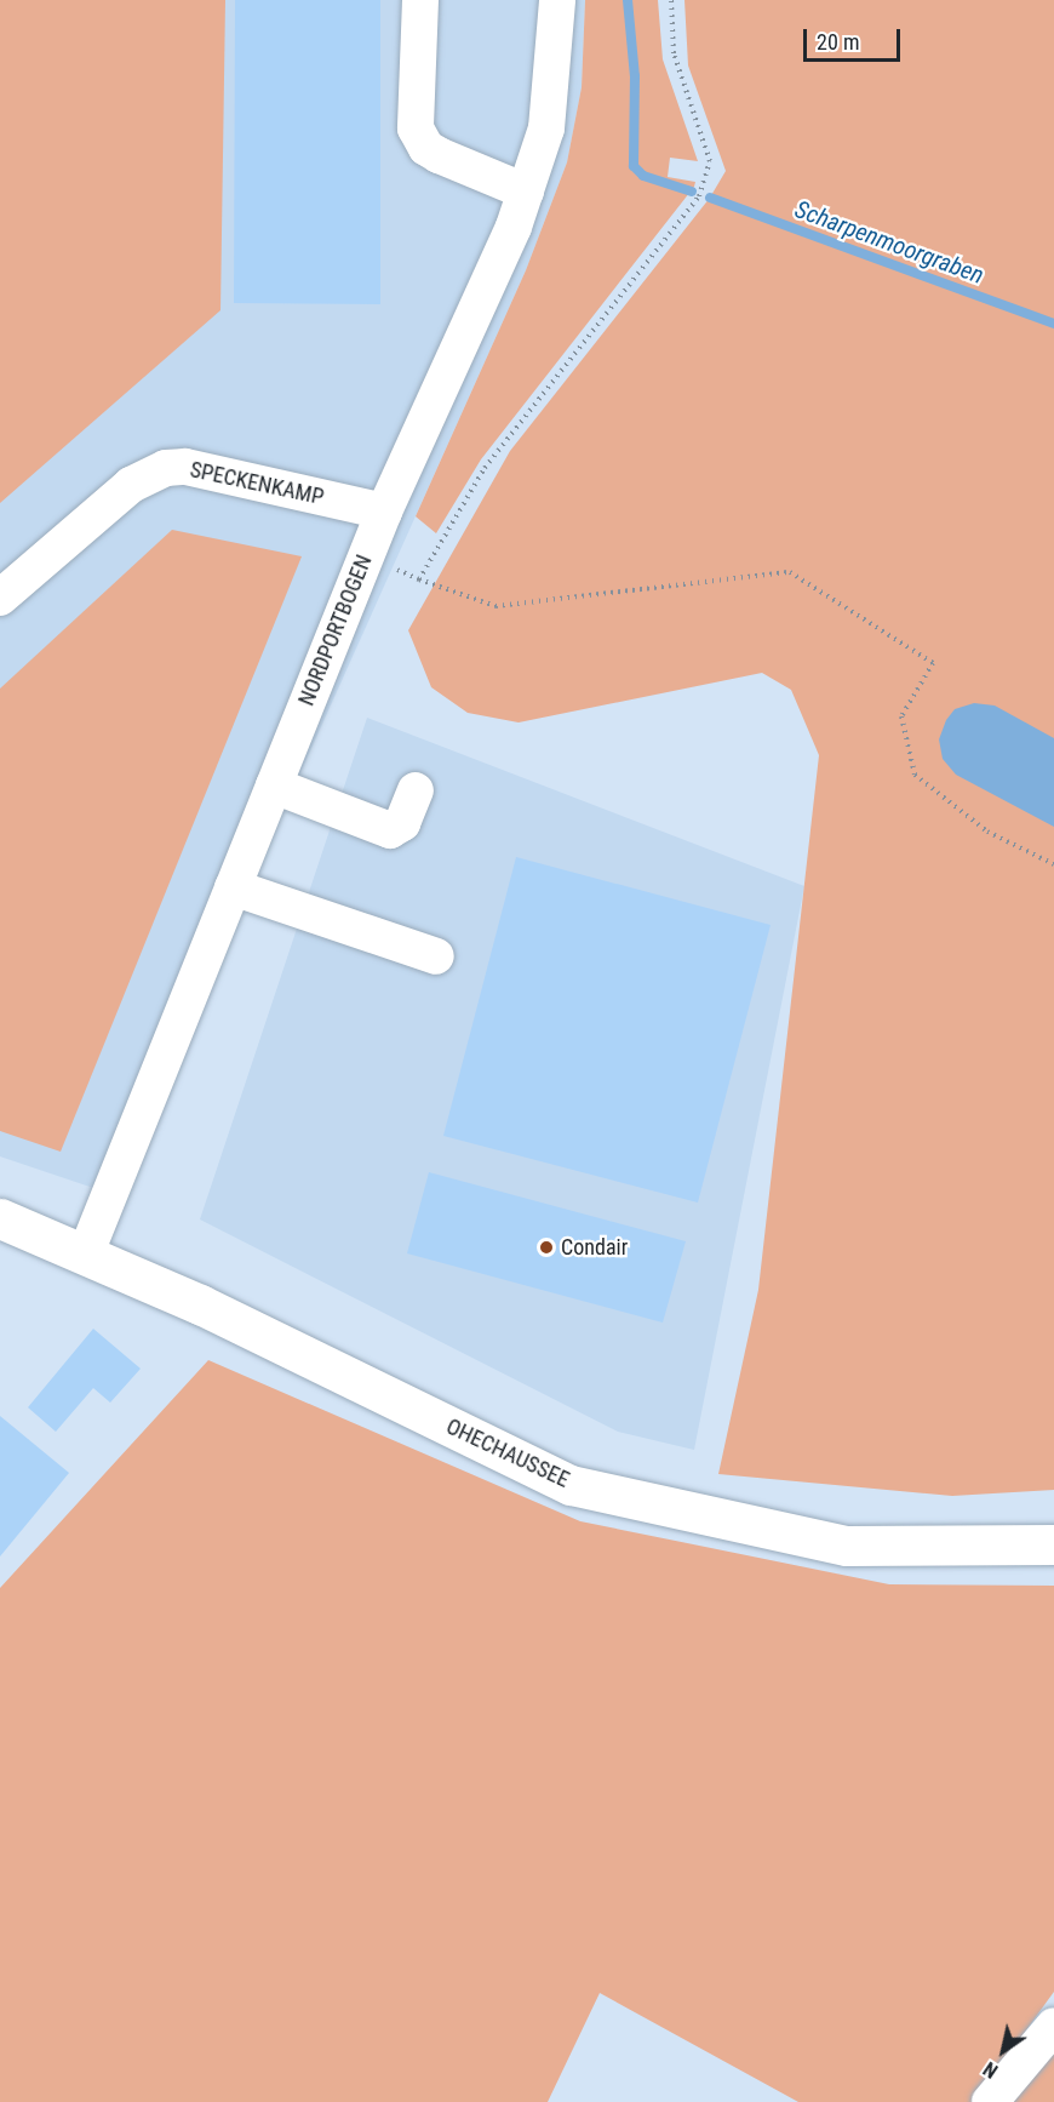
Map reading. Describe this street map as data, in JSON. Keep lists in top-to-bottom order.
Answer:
{
  "streets": {
    "main road": ["OHECHAUSSEE"],
    "street": ["SPECKENKAMP", "NORDPORTBOGEN"]
  },
  "crossings": [
    ["SPECKENKAMP", "NORDPORTBOGEN"],
    ["NORDPORTBOGEN", "OHECHAUSSEE"]
  ],
  "water": ["Scharpenmoorgraben"],
  "places": ["Condair"],
  "scale_bar": "20 m",
  "north": "bottom left"
}
